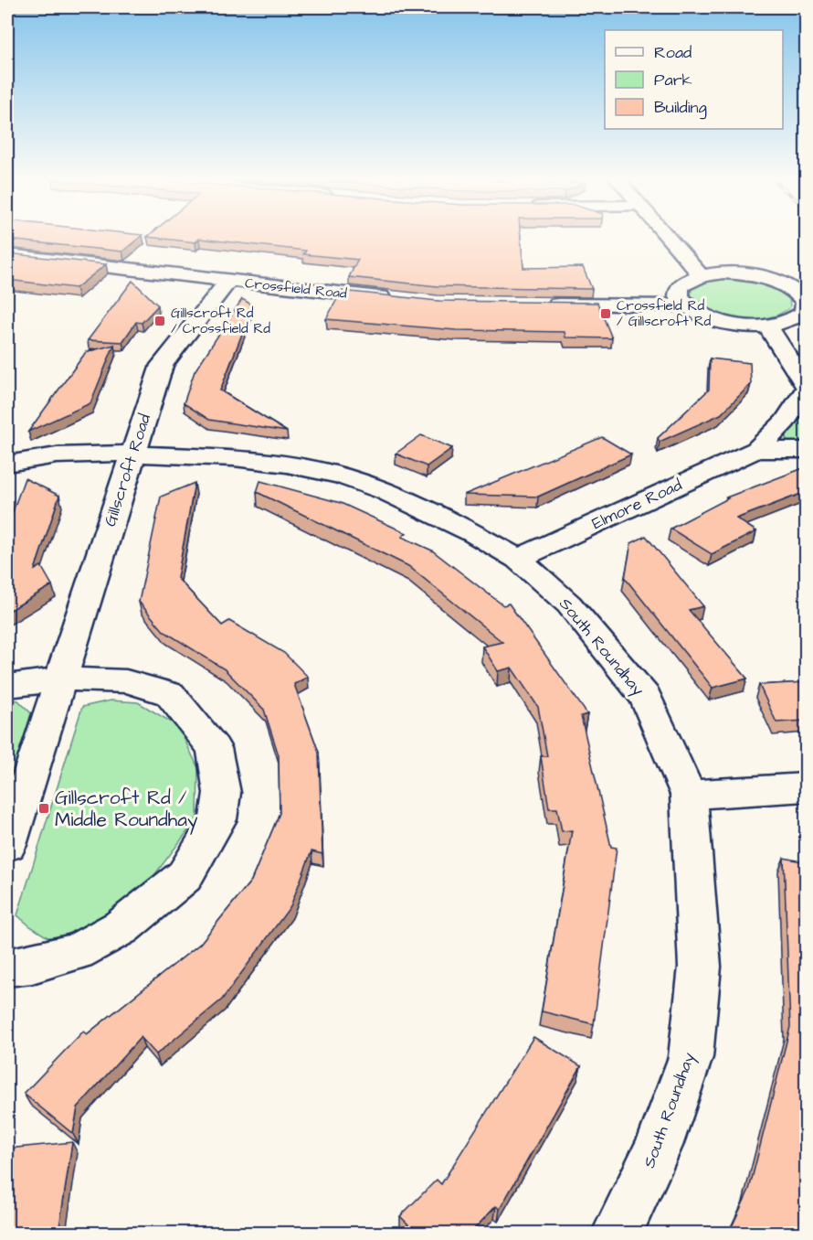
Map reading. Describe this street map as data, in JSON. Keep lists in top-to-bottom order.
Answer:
{
  "streets": {
    "street": [
      "Crossfield Road",
      "Gillscroft Road",
      "Elmore Road",
      "South Roundhay"
    ]
  },
  "crossings": [
    ["Crossfield Road", "Gillscroft Road"],
    ["Gillscroft Road", "South Roundhay"],
    ["Elmore Road", "South Roundhay"]
  ],
  "places": {
    "transit": ["Crossfield Rd / Gillscroft Rd", "Gillscroft Rd / Crossfield Rd", "Gillscroft Rd / Middle Roundhay"]
  },
  "legend": ["Road", "Park", "Building"]
}
